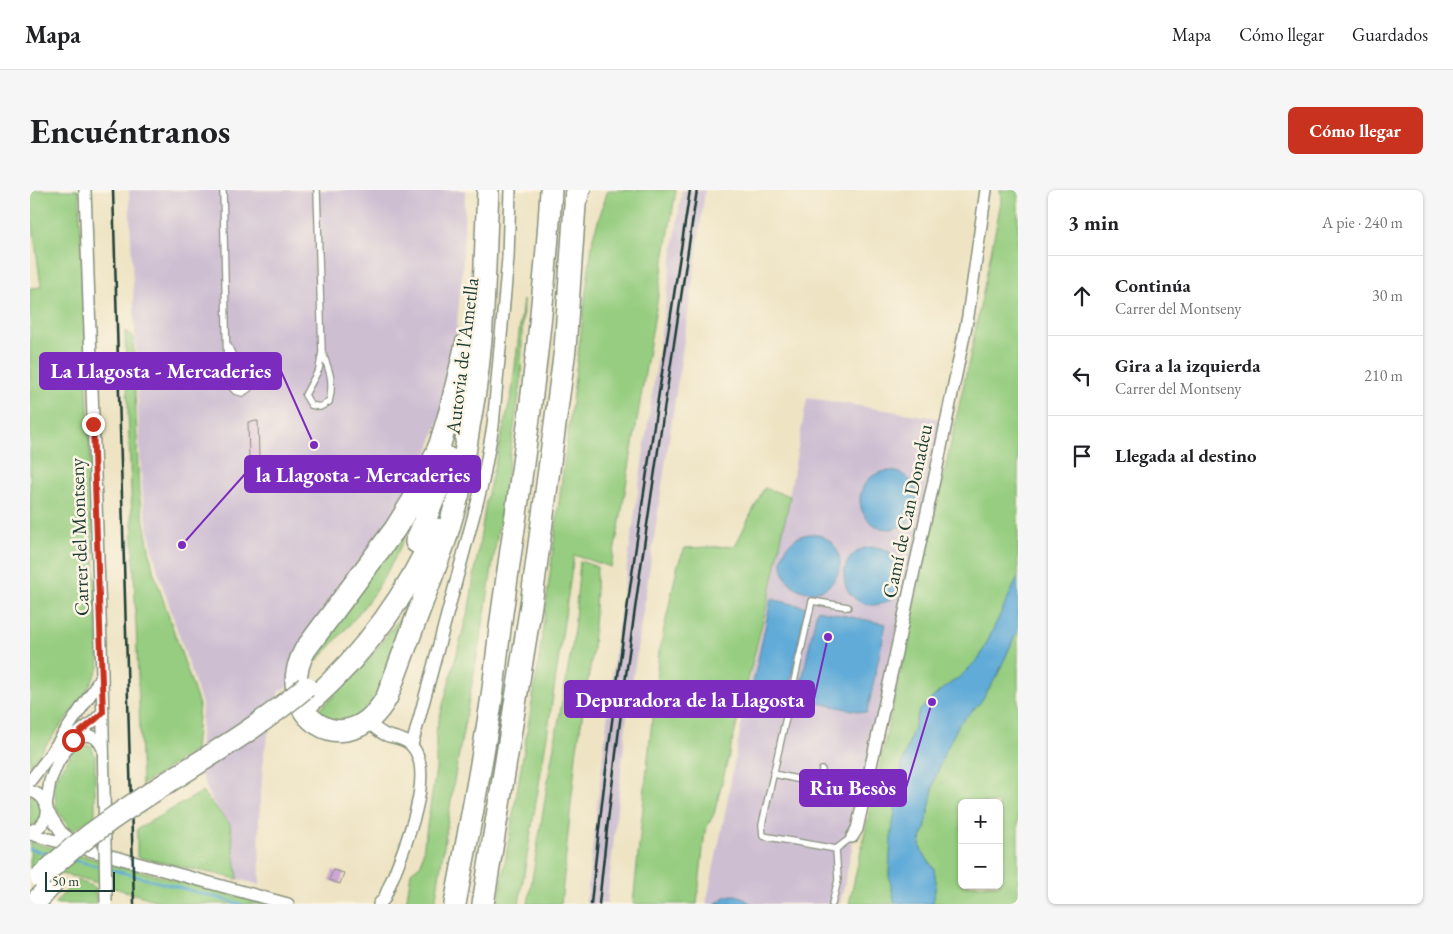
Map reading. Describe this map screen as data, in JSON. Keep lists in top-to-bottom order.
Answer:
{
  "streets": {
    "highway": ["Autovia de l'Ametlla"],
    "street": ["Camí de Can Donadeu", "Carrer del Montseny"]
  },
  "places": [
    "La Llagosta - Mercaderies",
    "la Llagosta - Mercaderies",
    "Depuradora de la Llagosta",
    "Riu Besòs"
  ],
  "scale_bar": "50 m",
  "page": {
    "header": "Mapa",
    "nav": ["Mapa", "Cómo llegar", "Guardados"],
    "buttons": "Cómo llegar",
    "title": "Encuéntranos",
    "heading": ["3 min", "A pie · 240 m"],
    "list": [
      ["Continúa", "Carrer del Montseny", "30 m"],
      ["Gira a la izquierda", "Carrer del Montseny", "210 m"],
      "Llegada al destino"
    ],
    "map_buttons": ["+", "−"],
    "scale": "50 m"
  }
}
